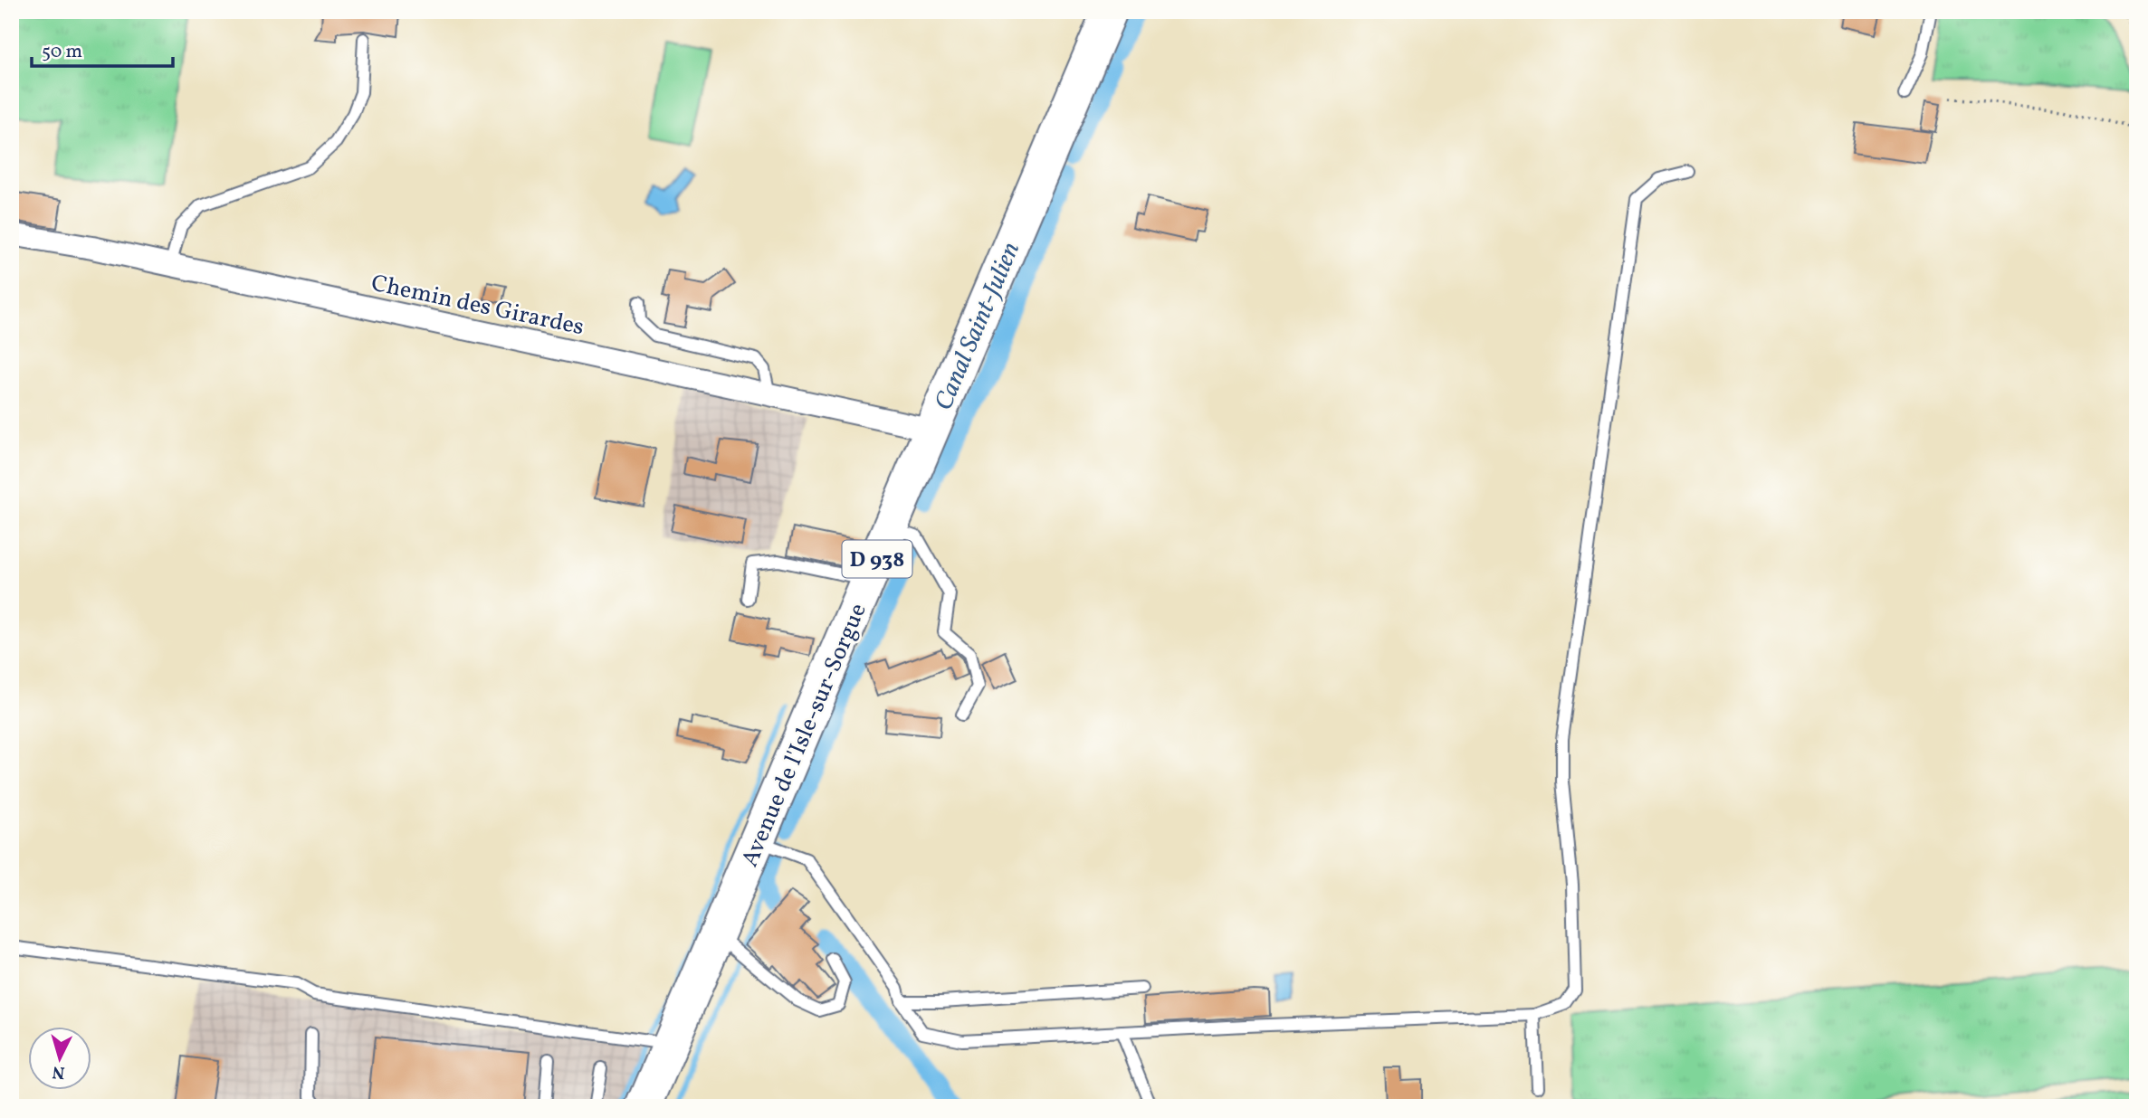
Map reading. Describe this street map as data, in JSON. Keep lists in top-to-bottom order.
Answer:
{
  "streets": {
    "main road": ["D 938", "Avenue de l'Isle-sur-Sorgue"],
    "street": ["Chemin des Girardes"]
  },
  "crossings": [
    ["Chemin des Girardes", "Avenue de l'Isle-sur-Sorgue"]
  ],
  "water": ["Canal Saint-Julien"],
  "scale_bar": "50 m",
  "north": "bottom"
}
